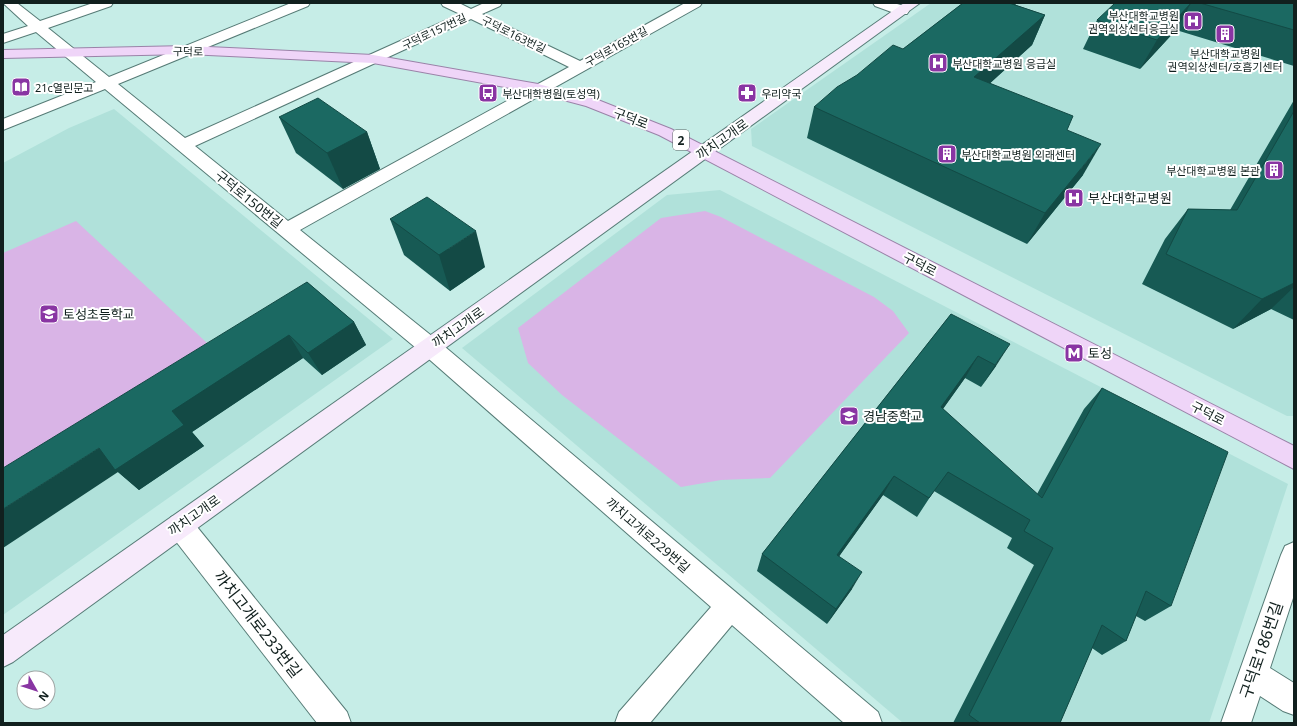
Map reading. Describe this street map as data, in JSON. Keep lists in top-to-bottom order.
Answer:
{
  "streets": {
    "main road": ["구덕로", "까치고개로", "2"],
    "street": [
      "구덕로157번길",
      "구덕로163번길",
      "구덕로165번길",
      "구덕로150번길",
      "까치고개로229번길",
      "까치고개로233번길",
      "구덕로186번길"
    ]
  },
  "crossings": [
    ["구덕로157번길", "구덕로163번길"],
    ["구덕로157번길", "구덕로"],
    ["구덕로163번길", "구덕로165번길"],
    ["구덕로165번길", "구덕로"],
    ["구덕로", "까치고개로"],
    ["구덕로", "구덕로150번길"],
    ["까치고개로", "구덕로150번길"],
    ["까치고개로", "까치고개로229번길"],
    ["까치고개로", "까치고개로233번길"],
    ["구덕로150번길", "까치고개로229번길"]
  ],
  "places": {
    "hospital": ["부산대학교병원 권역외상센터응급실", "부산대학교병원 응급실", "부산대학교병원"],
    "building": ["부산대학교병원 권역외상센터/호흡기센터", "부산대학교병원 외래센터", "부산대학교병원 본관"],
    "library": ["21c열린문고"],
    "bus stop": ["부산대학병원(토성역)"],
    "pharmacy": ["우리약국"],
    "school or university": ["토성초등학교", "경남중학교"],
    "metro station": ["토성"]
  },
  "north": "bottom right"
}
